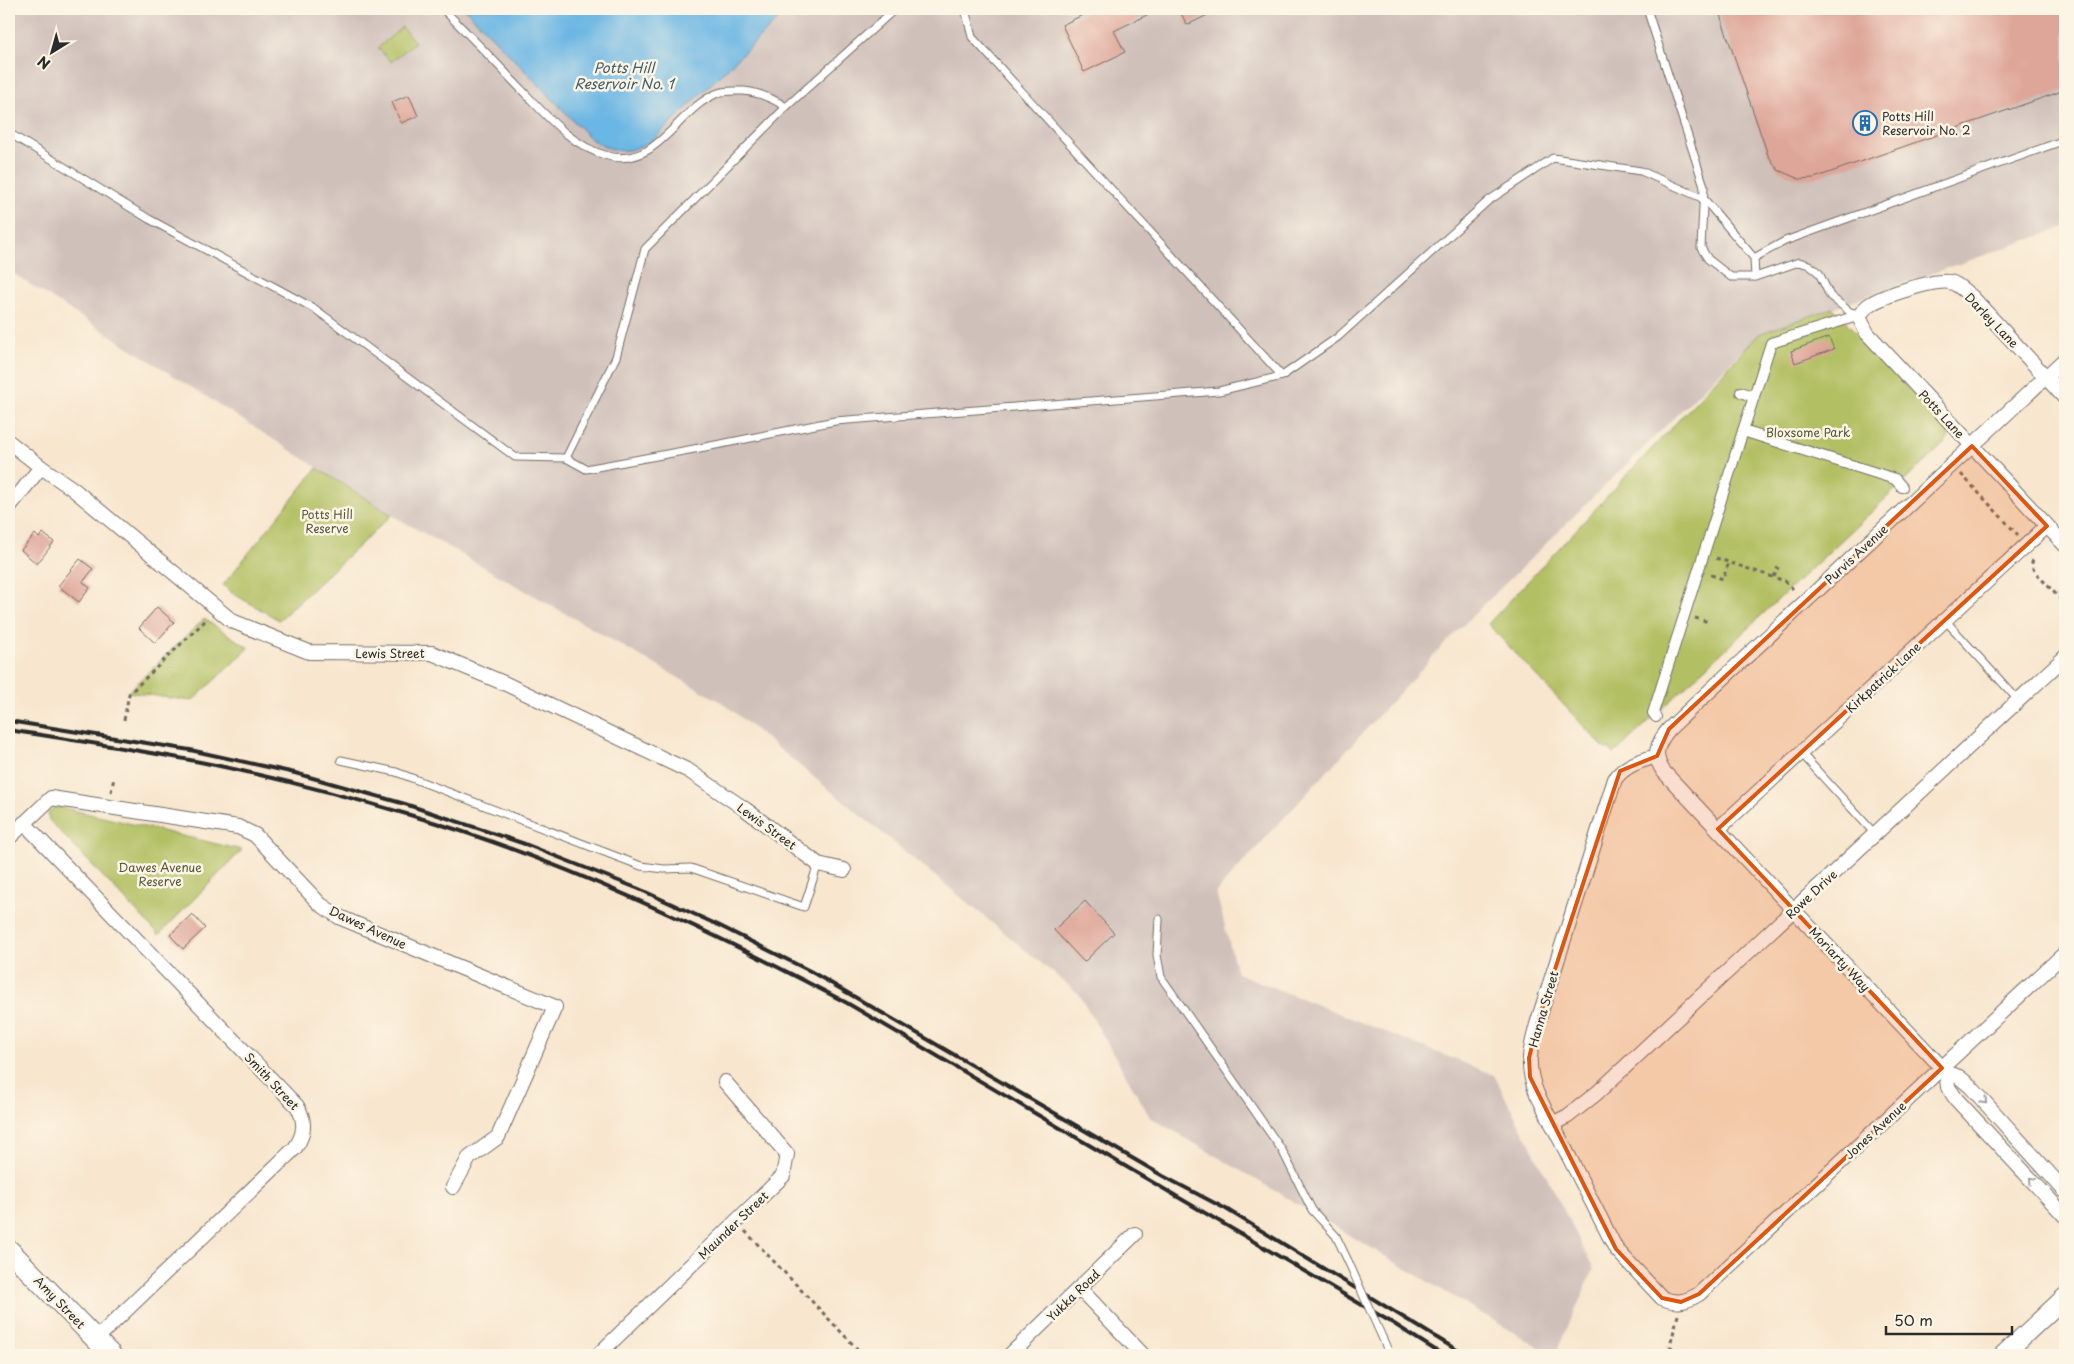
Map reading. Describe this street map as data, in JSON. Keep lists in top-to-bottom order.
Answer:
{
  "streets": {
    "main road": ["Amy Street"],
    "street": [
      "Darley Lane",
      "Potts Lane",
      "Purvis Avenue",
      "Lewis Street",
      "Kirkpatrick Lane",
      "Rowe Drive",
      "Dawes Avenue",
      "Moriarty Way",
      "Hanna Street",
      "Smith Street",
      "Jones Avenue",
      "Maunder Street",
      "Yukka Road"
    ]
  },
  "crossings": [
    ["Darley Lane", "Potts Lane"],
    ["Darley Lane", "Purvis Avenue"],
    ["Potts Lane", "Purvis Avenue"],
    ["Potts Lane", "Kirkpatrick Lane"],
    ["Purvis Avenue", "Moriarty Way"],
    ["Purvis Avenue", "Hanna Street"],
    ["Kirkpatrick Lane", "Moriarty Way"],
    ["Rowe Drive", "Moriarty Way"],
    ["Rowe Drive", "Hanna Street"],
    ["Dawes Avenue", "Smith Street"],
    ["Moriarty Way", "Hanna Street"],
    ["Moriarty Way", "Jones Avenue"],
    ["Hanna Street", "Jones Avenue"],
    ["Smith Street", "Amy Street"]
  ],
  "water": ["Potts Hill Reservoir No. 1"],
  "parks": ["Bloxsome Park", "Potts Hill Reserve", "Dawes Avenue Reserve"],
  "places": {
    "building": ["Potts Hill Reservoir No. 2"]
  },
  "scale_bar": "50 m",
  "north": "bottom left"
}
